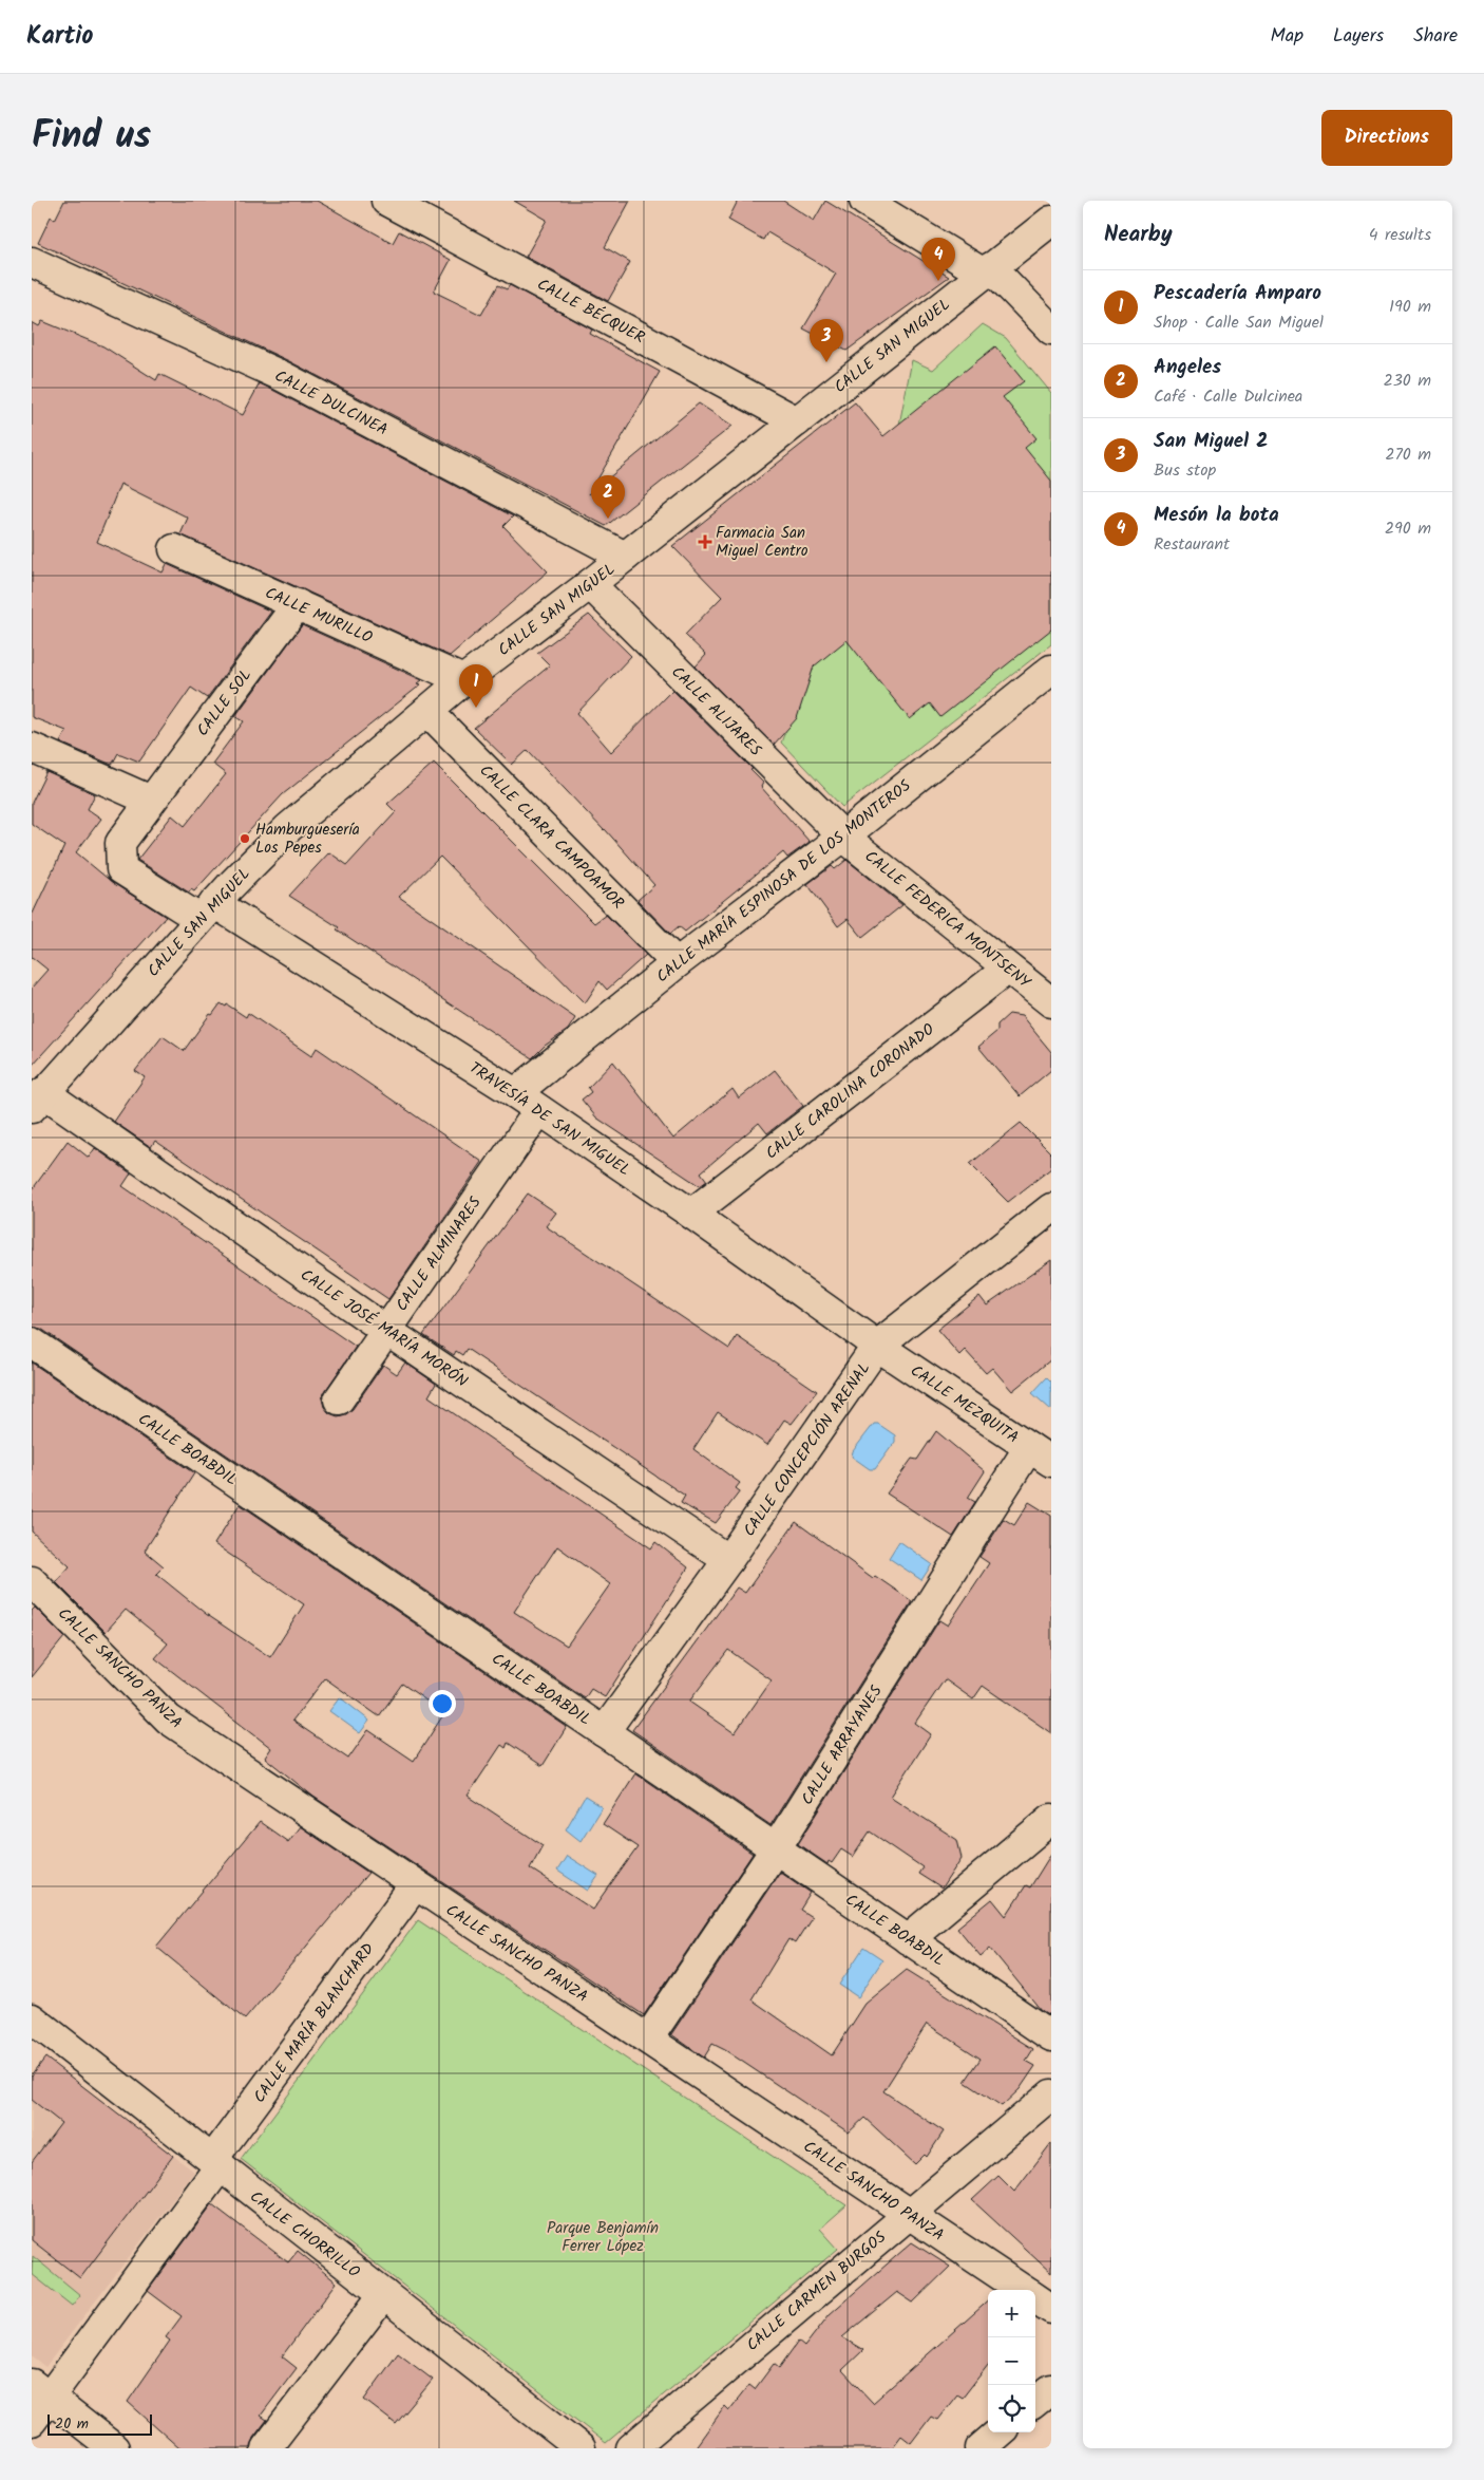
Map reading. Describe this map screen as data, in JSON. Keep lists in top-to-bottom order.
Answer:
{
  "streets": {
    "street": [
      "CALLE BÉCQUER",
      "CALLE SAN MIGUEL",
      "CALLE DULCINEA",
      "CALLE MURILLO",
      "CALLE SOL",
      "CALLE ALIJARES",
      "CALLE CLARA CAMPOAMOR",
      "CALLE MARÍA ESPINOSA DE LOS MONTEROS",
      "CALLE FEDERICA MONTSENY",
      "CALLE CAROLINA CORONADO",
      "TRAVESÍA DE SAN MIGUEL",
      "CALLE ALMINARES",
      "CALLE JOSÉ MARÍA MORÓN",
      "CALLE MEZQUITA",
      "CALLE BOABDIL",
      "CALLE CONCEPCIÓN ARENAL",
      "CALLE SANCHO PANZA",
      "CALLE ARRAYANES",
      "CALLE MARÍA BLANCHARD",
      "CALLE CHORRILLO",
      "CALLE CARMEN BURGOS"
    ]
  },
  "crossings": [
    ["CALLE BÉCQUER", "CALLE SAN MIGUEL"],
    ["CALLE SAN MIGUEL", "CALLE DULCINEA"],
    ["CALLE SAN MIGUEL", "CALLE MURILLO"],
    ["CALLE SAN MIGUEL", "CALLE SOL"],
    ["CALLE SAN MIGUEL", "CALLE ALIJARES"],
    ["CALLE SAN MIGUEL", "CALLE CLARA CAMPOAMOR"],
    ["CALLE SAN MIGUEL", "TRAVESÍA DE SAN MIGUEL"],
    ["CALLE SAN MIGUEL", "CALLE JOSÉ MARÍA MORÓN"],
    ["CALLE MURILLO", "CALLE SOL"],
    ["CALLE SOL", "TRAVESÍA DE SAN MIGUEL"],
    ["CALLE ALIJARES", "CALLE MARÍA ESPINOSA DE LOS MONTEROS"],
    ["CALLE ALIJARES", "CALLE FEDERICA MONTSENY"],
    ["CALLE CLARA CAMPOAMOR", "CALLE MARÍA ESPINOSA DE LOS MONTEROS"],
    ["CALLE MARÍA ESPINOSA DE LOS MONTEROS", "CALLE FEDERICA MONTSENY"],
    ["CALLE MARÍA ESPINOSA DE LOS MONTEROS", "TRAVESÍA DE SAN MIGUEL"],
    ["CALLE FEDERICA MONTSENY", "CALLE CAROLINA CORONADO"],
    ["CALLE CAROLINA CORONADO", "TRAVESÍA DE SAN MIGUEL"],
    ["TRAVESÍA DE SAN MIGUEL", "CALLE ALMINARES"],
    ["TRAVESÍA DE SAN MIGUEL", "CALLE MEZQUITA"],
    ["TRAVESÍA DE SAN MIGUEL", "CALLE CONCEPCIÓN ARENAL"],
    ["CALLE ALMINARES", "CALLE JOSÉ MARÍA MORÓN"],
    ["CALLE JOSÉ MARÍA MORÓN", "CALLE CONCEPCIÓN ARENAL"],
    ["CALLE MEZQUITA", "CALLE CONCEPCIÓN ARENAL"],
    ["CALLE MEZQUITA", "CALLE ARRAYANES"],
    ["CALLE BOABDIL", "CALLE CONCEPCIÓN ARENAL"],
    ["CALLE BOABDIL", "CALLE ARRAYANES"],
    ["CALLE SANCHO PANZA", "CALLE ARRAYANES"],
    ["CALLE SANCHO PANZA", "CALLE MARÍA BLANCHARD"],
    ["CALLE SANCHO PANZA", "CALLE CARMEN BURGOS"],
    ["CALLE MARÍA BLANCHARD", "CALLE CHORRILLO"]
  ],
  "parks": ["Parque Benjamín Ferrer López"],
  "places": {
    "health": ["Farmacia San Miguel Centro"],
    "other": ["Hamburguesería Los Pepes"]
  },
  "scale_bar": "20 m",
  "page": {
    "header": "Kartio",
    "nav": ["Map", "Layers", "Share"],
    "title": "Find us",
    "buttons": "Directions",
    "heading": ["Nearby", "4 results"],
    "pins": [
      "4",
      "3",
      "2",
      "1"
    ],
    "list": [
      {
        "mark": "1",
        "name": "Pescadería Amparo",
        "note": "Shop · Calle San Miguel",
        "value": "190 m"
      },
      {
        "mark": "2",
        "name": "Angeles",
        "note": "Café · Calle Dulcinea",
        "value": "230 m"
      },
      {
        "mark": "3",
        "name": "San Miguel 2",
        "note": "Bus stop",
        "value": "270 m"
      },
      {
        "mark": "4",
        "name": "Mesón la bota",
        "note": "Restaurant",
        "value": "290 m"
      }
    ],
    "map_buttons": ["+", "−"],
    "scale": "20 m"
  }
}
